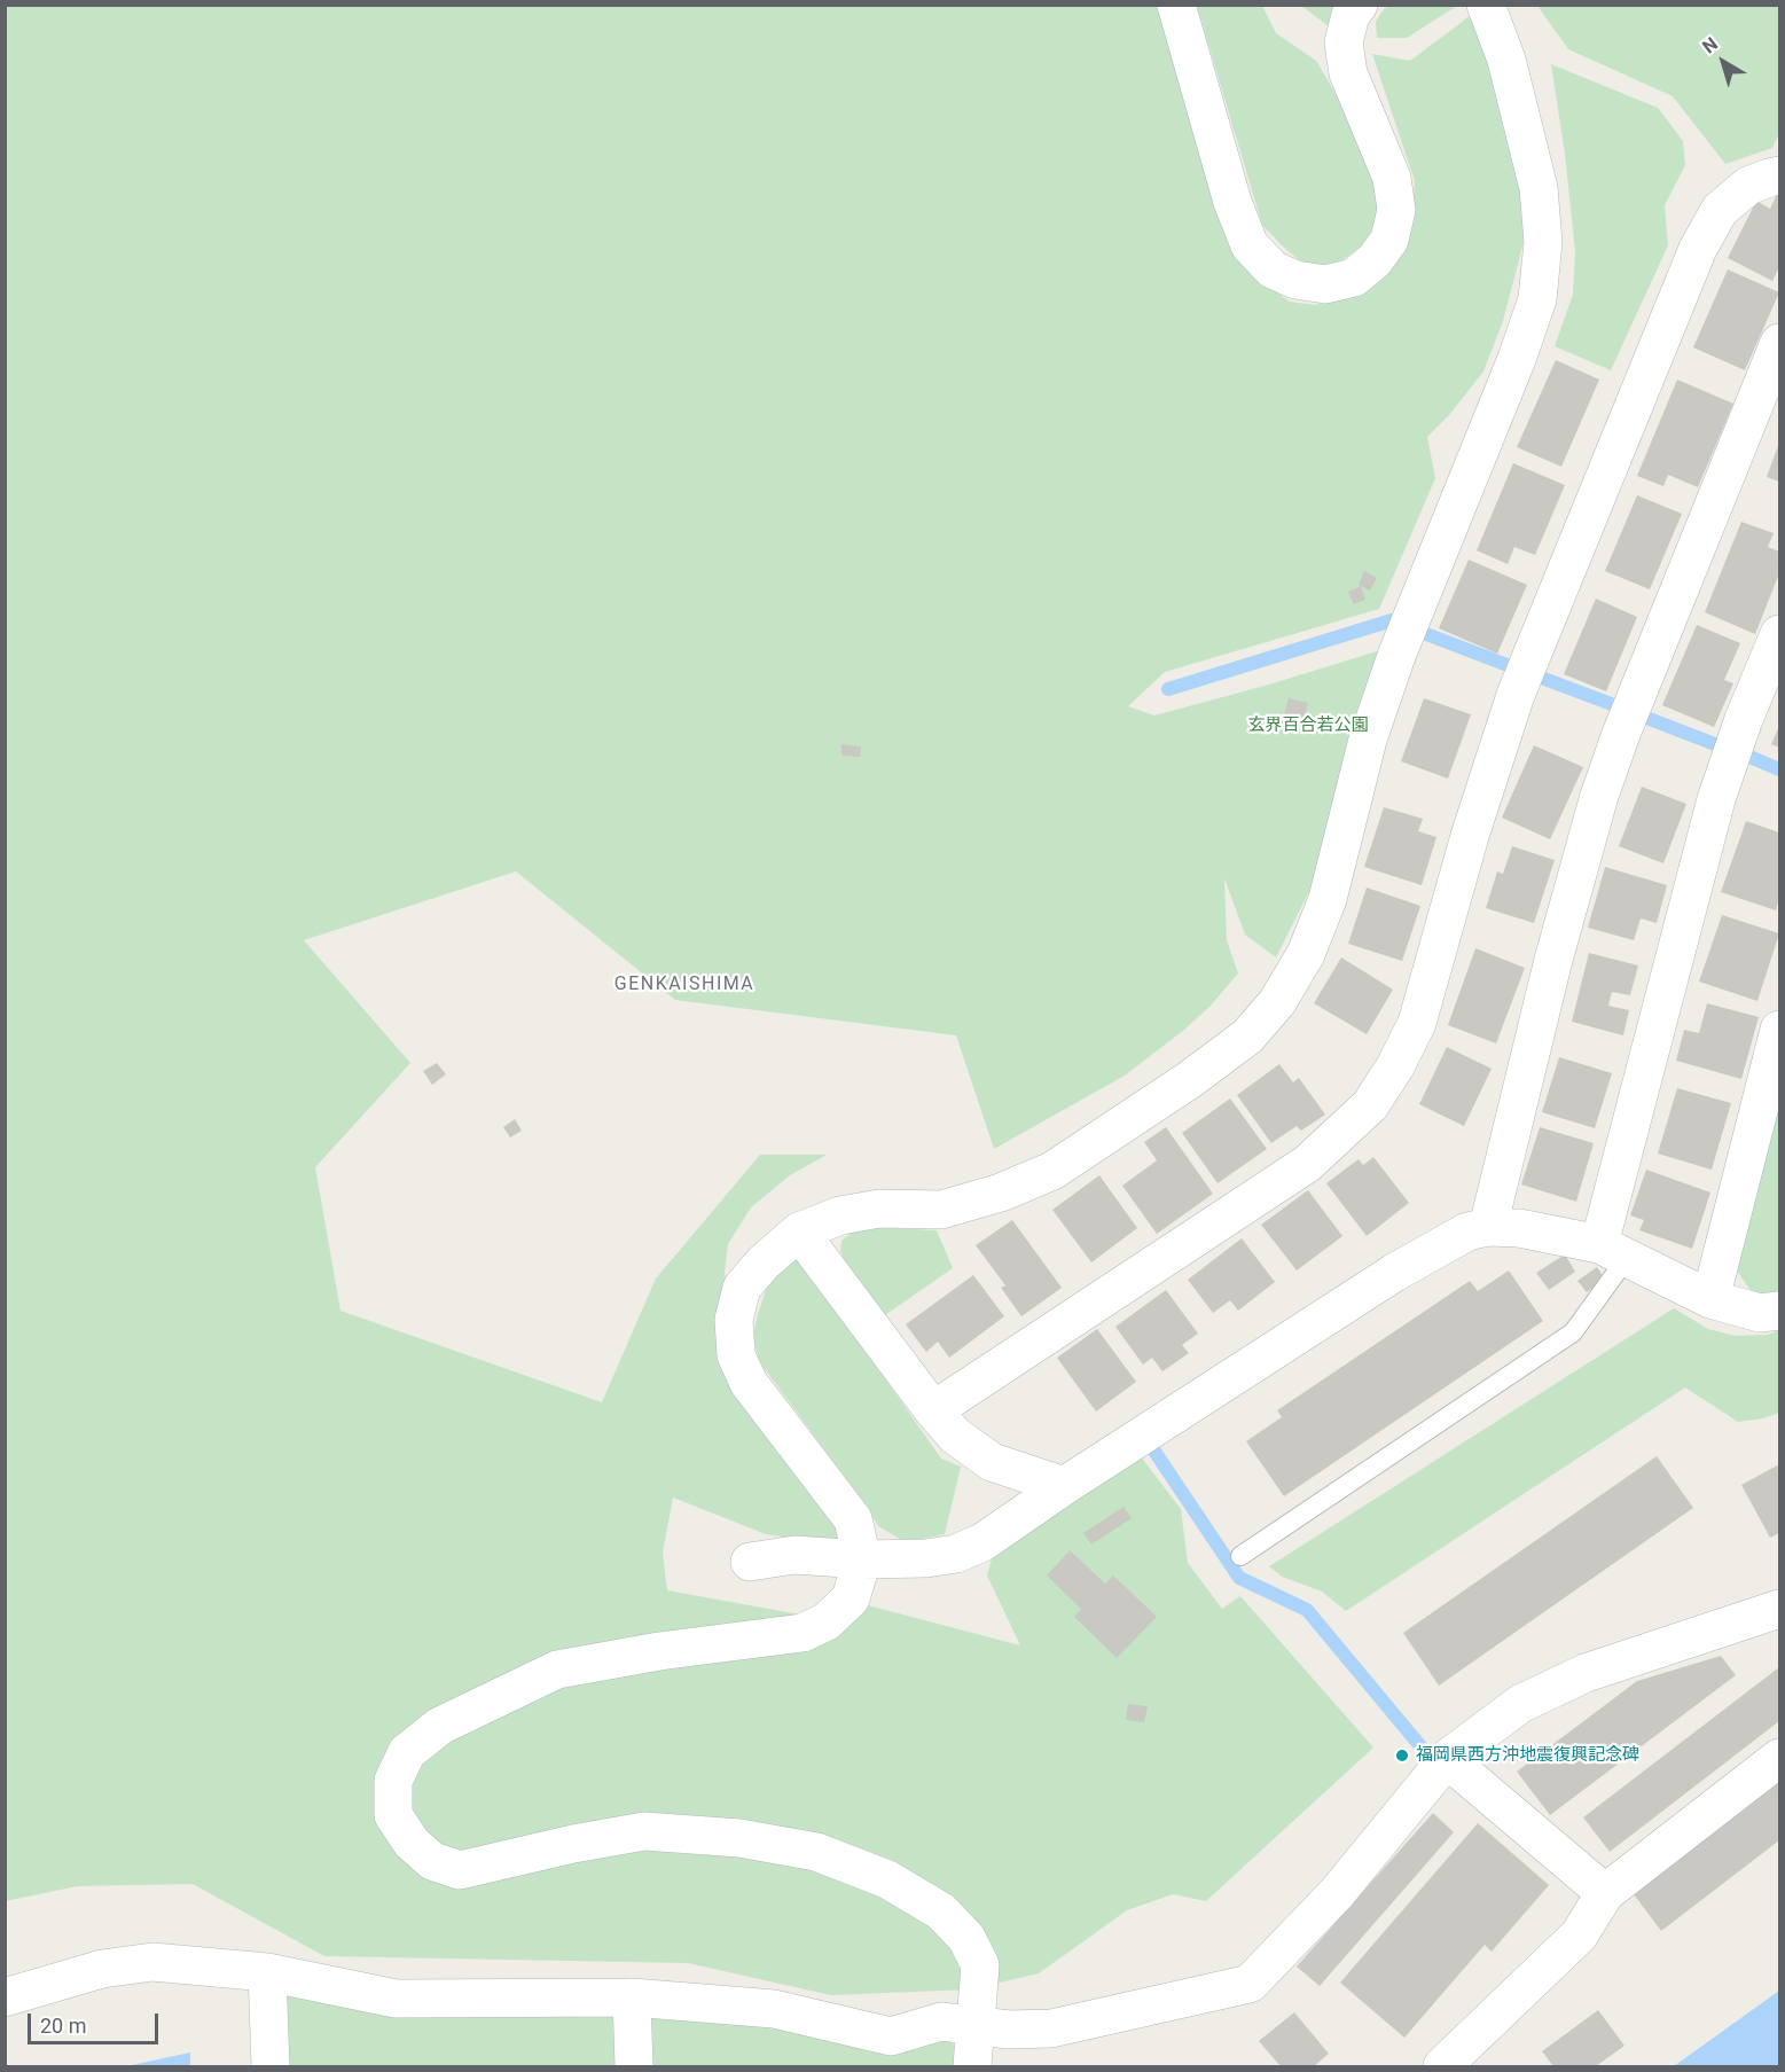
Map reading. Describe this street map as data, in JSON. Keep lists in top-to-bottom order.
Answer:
{
  "districts": ["GENKAISHIMA"],
  "parks": ["玄界百合若公園"],
  "places": ["福岡県西方沖地震復興記念碑"],
  "scale_bar": "20 m",
  "north": "top left"
}
